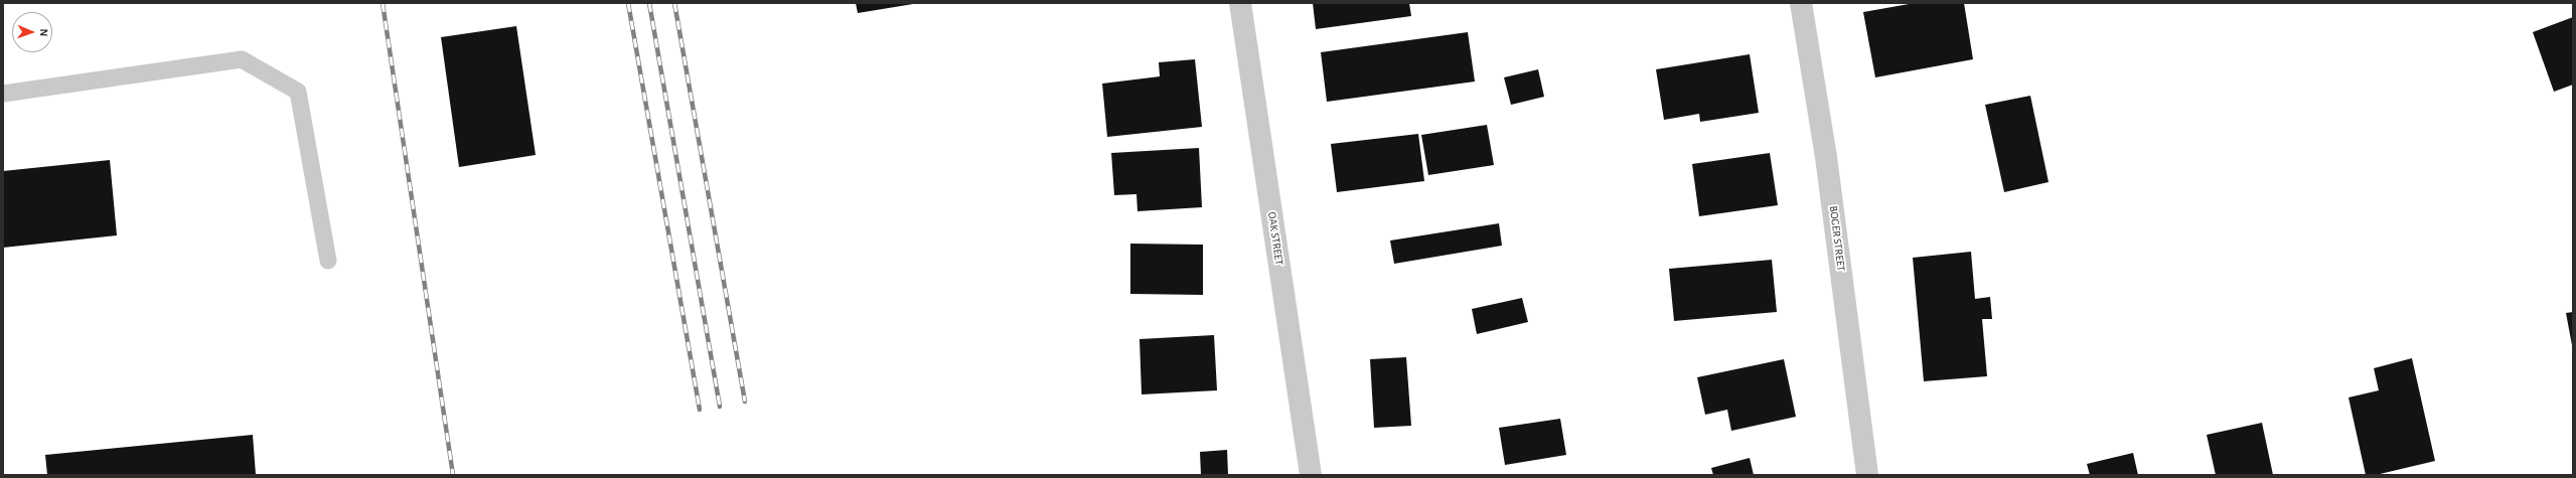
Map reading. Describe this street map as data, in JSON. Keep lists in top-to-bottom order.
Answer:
{
  "streets": {
    "street": ["OAK STREET", "BOGER STREET"]
  },
  "north": "right"
}
